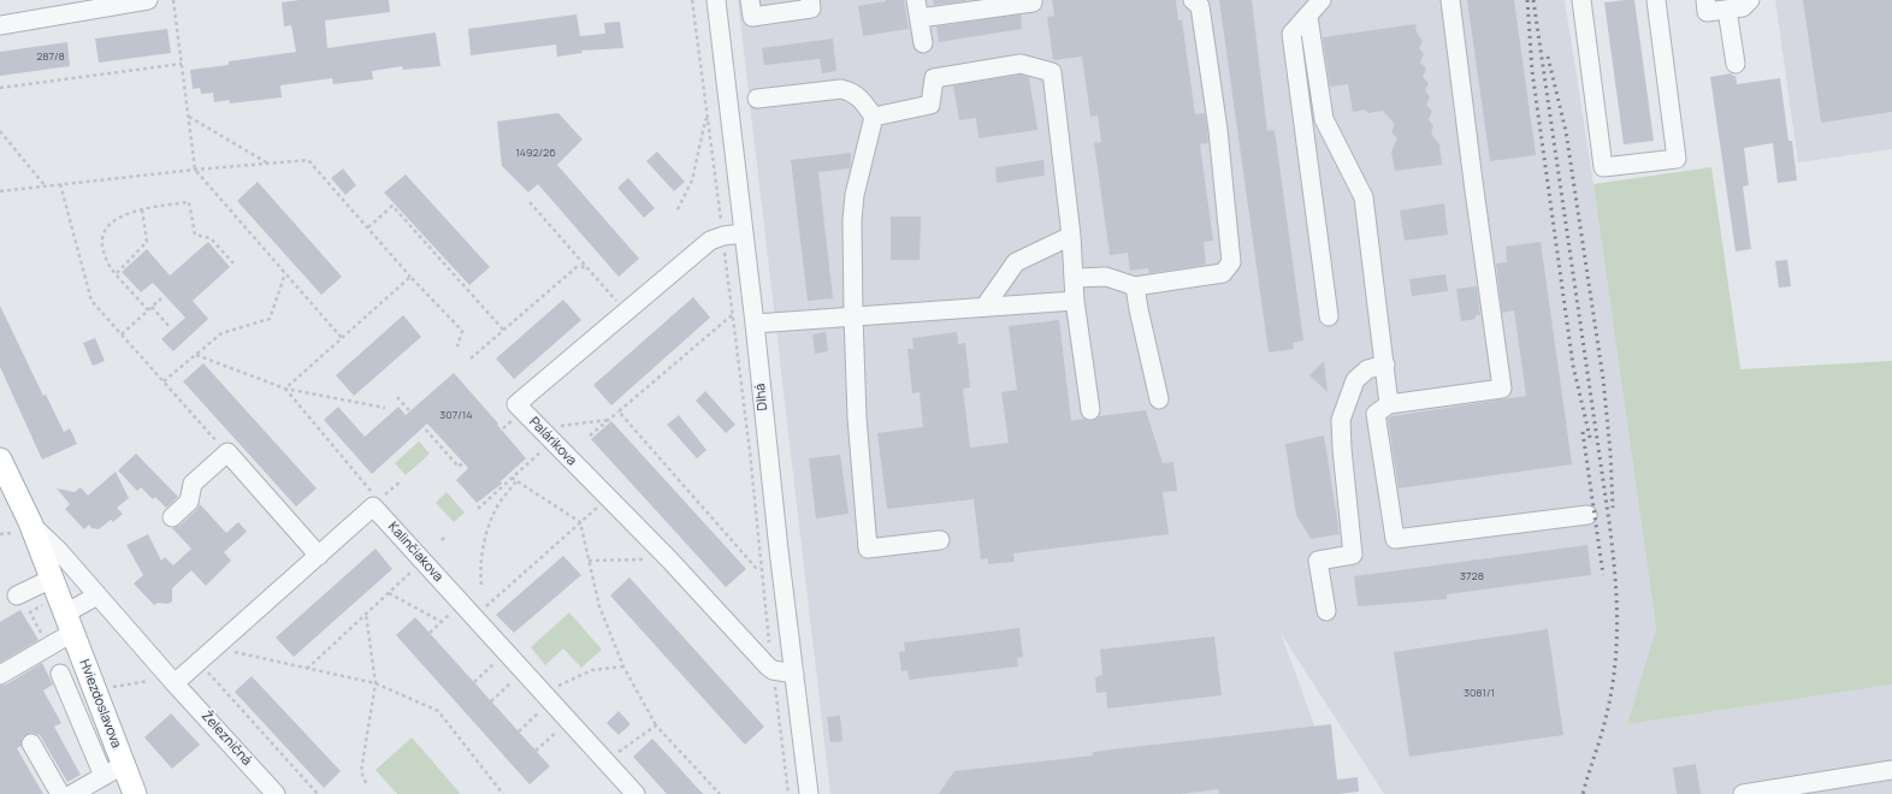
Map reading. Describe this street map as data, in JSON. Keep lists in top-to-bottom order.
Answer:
{
  "streets": {
    "main road": ["Hviezdoslavova"],
    "street": [
      "Dlhá",
      "Palárikova",
      "Kalinčiakova",
      "Železničná"
    ]
  },
  "crossings": [
    ["Dlhá", "Palárikova"],
    ["Hviezdoslavova", "Železničná"]
  ],
  "house_numbers": [
    "287/8",
    "1492/26",
    "307/14",
    "3728",
    "3081/1"
  ]
}
